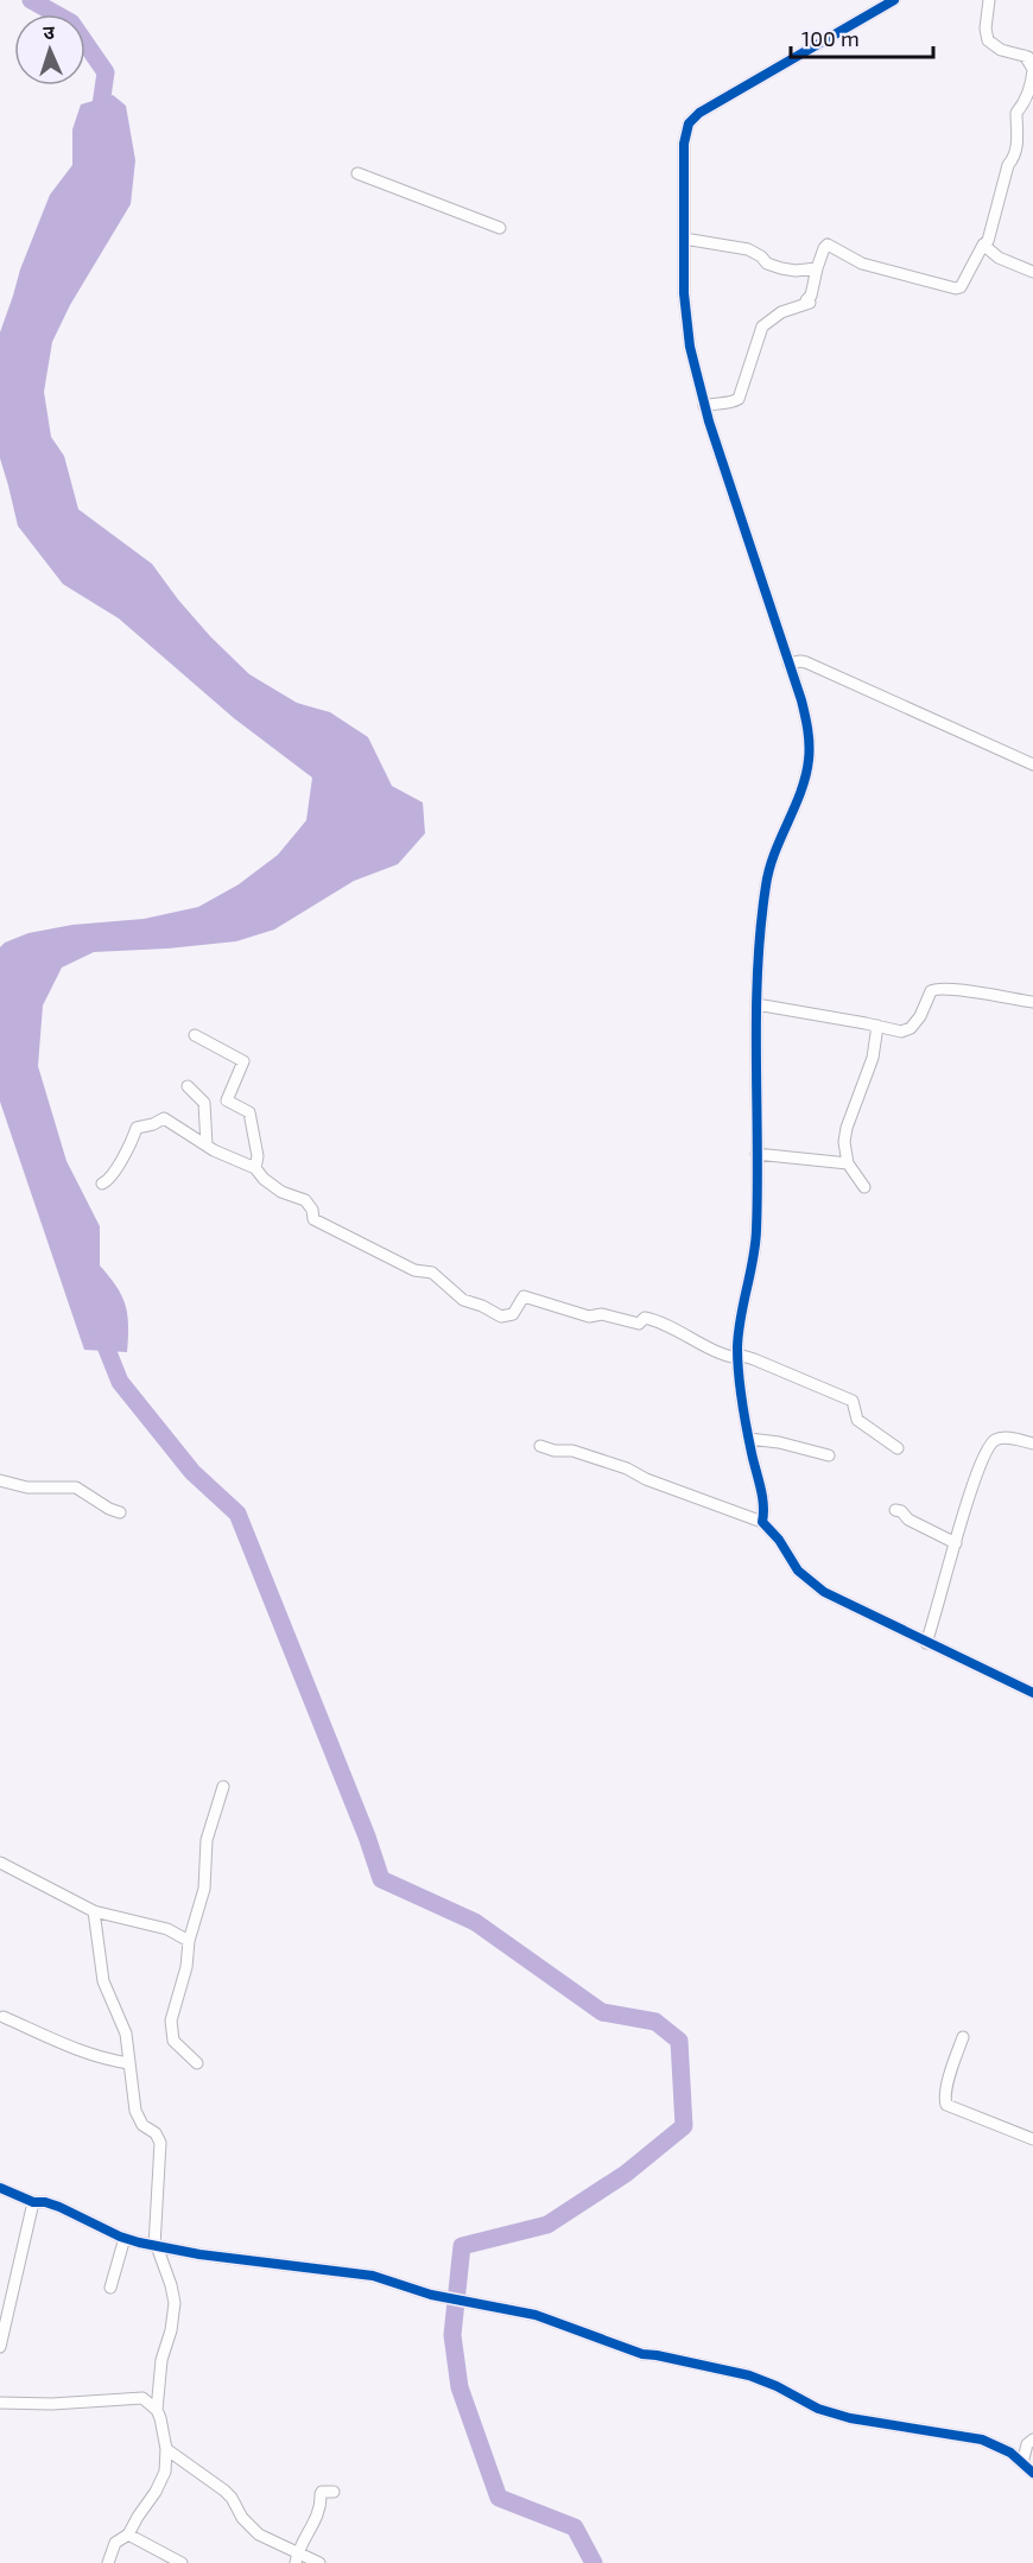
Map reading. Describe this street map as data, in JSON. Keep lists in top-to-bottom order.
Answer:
{
  "scale_bar": "100 m",
  "north": "top"
}
